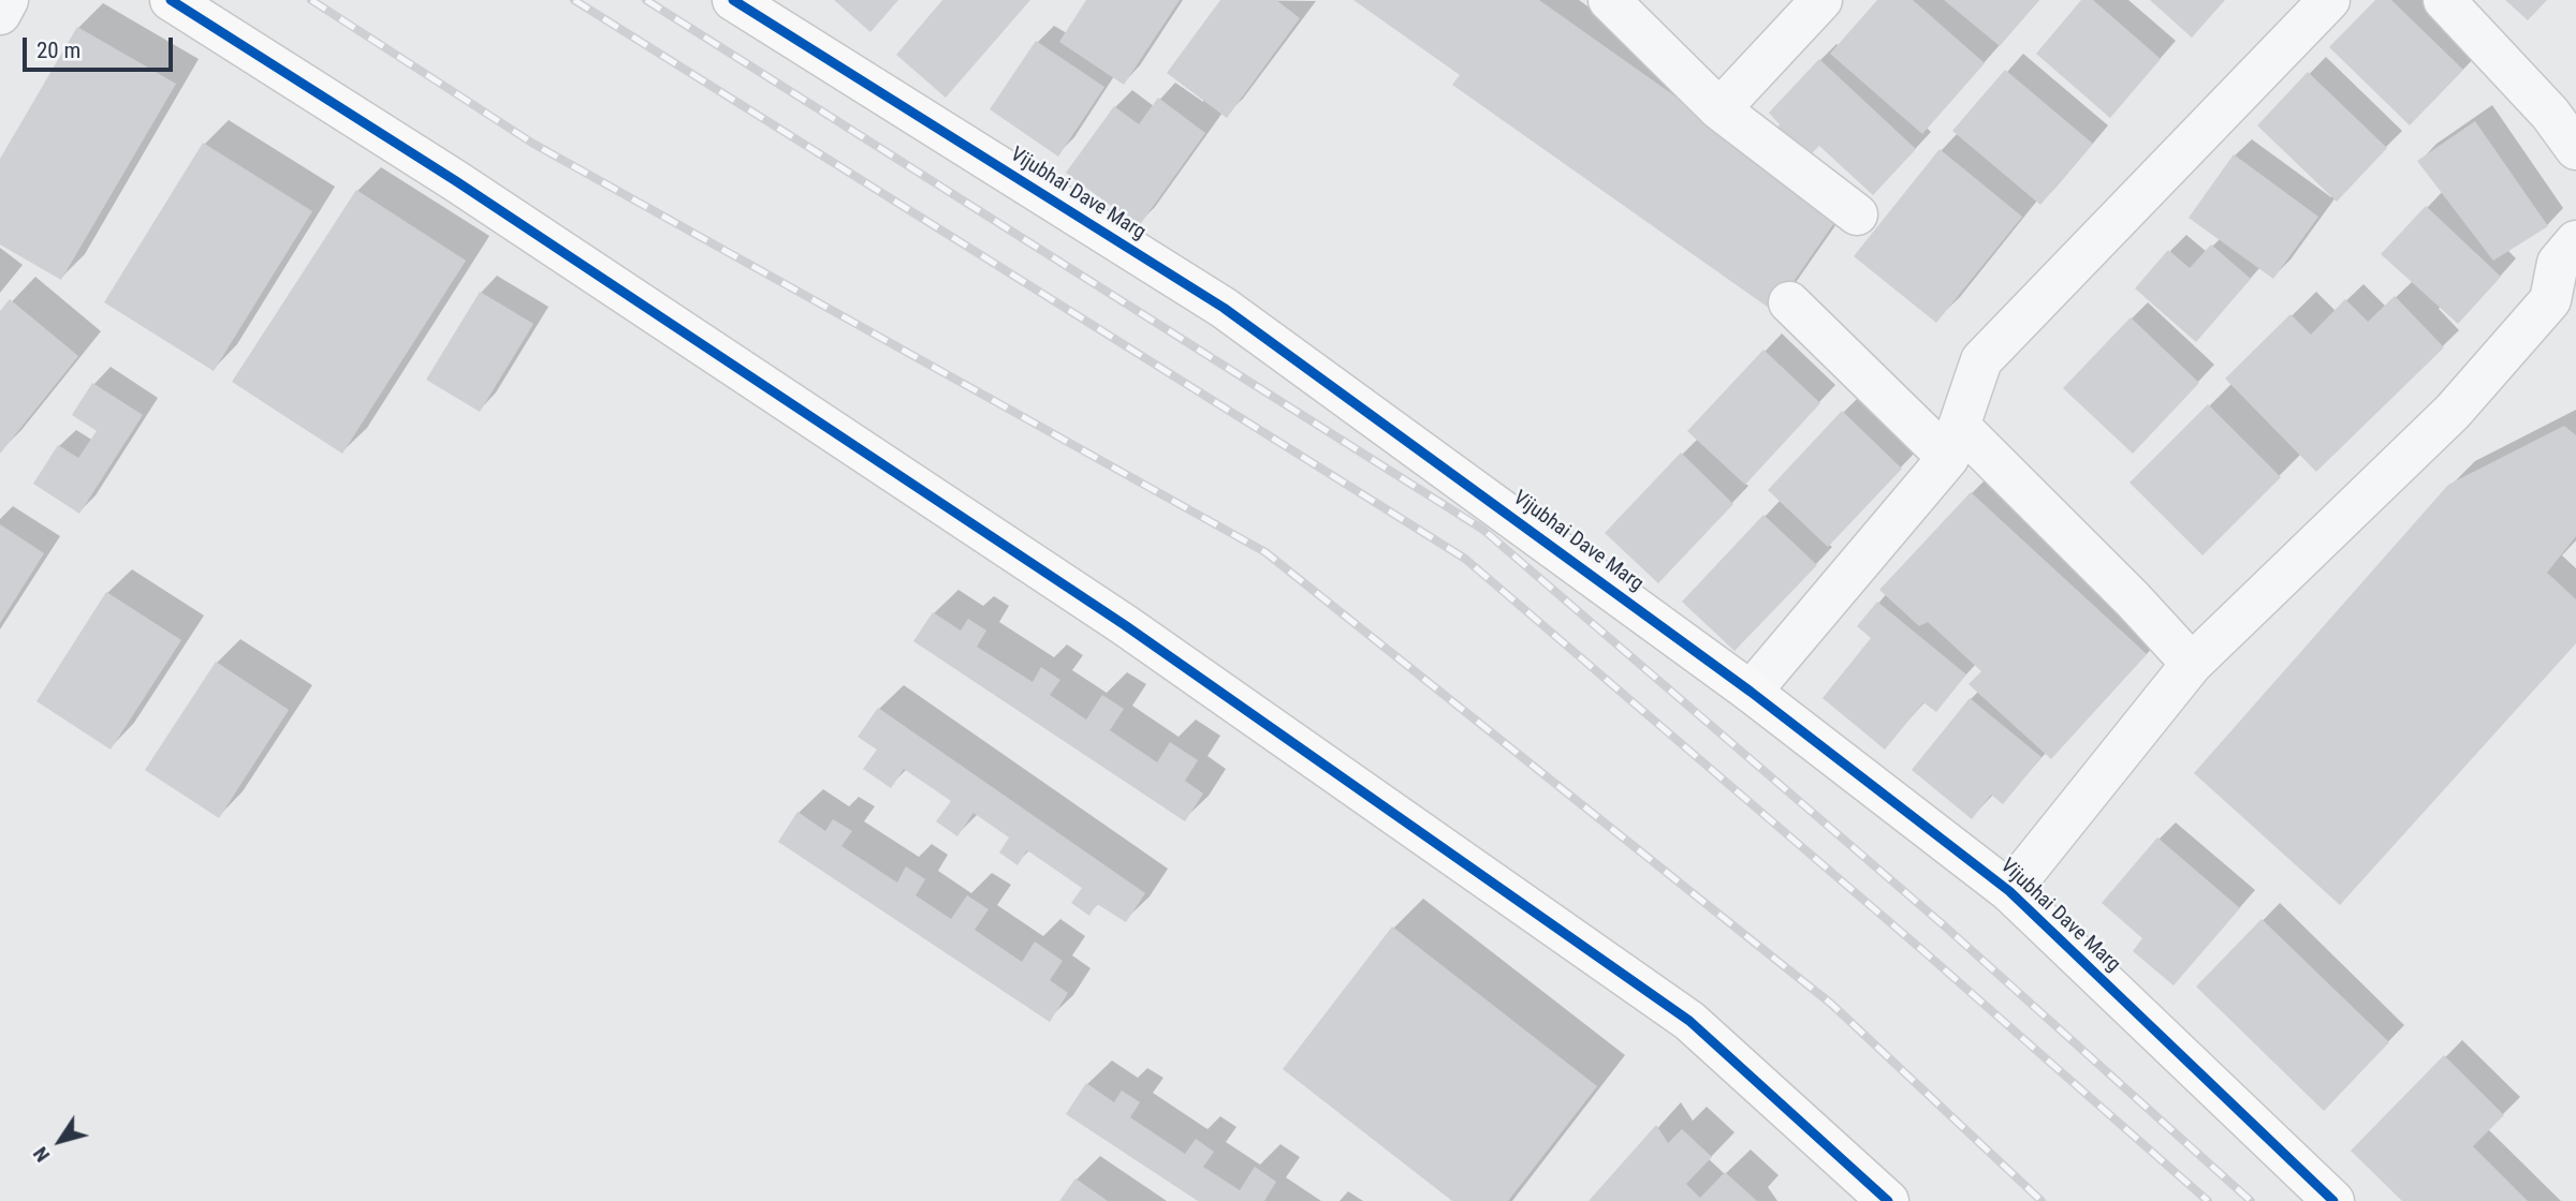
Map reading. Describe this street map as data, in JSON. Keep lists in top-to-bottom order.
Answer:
{
  "streets": {
    "street": ["Vijubhai Dave Marg"]
  },
  "scale_bar": "20 m",
  "north": "bottom left"
}
